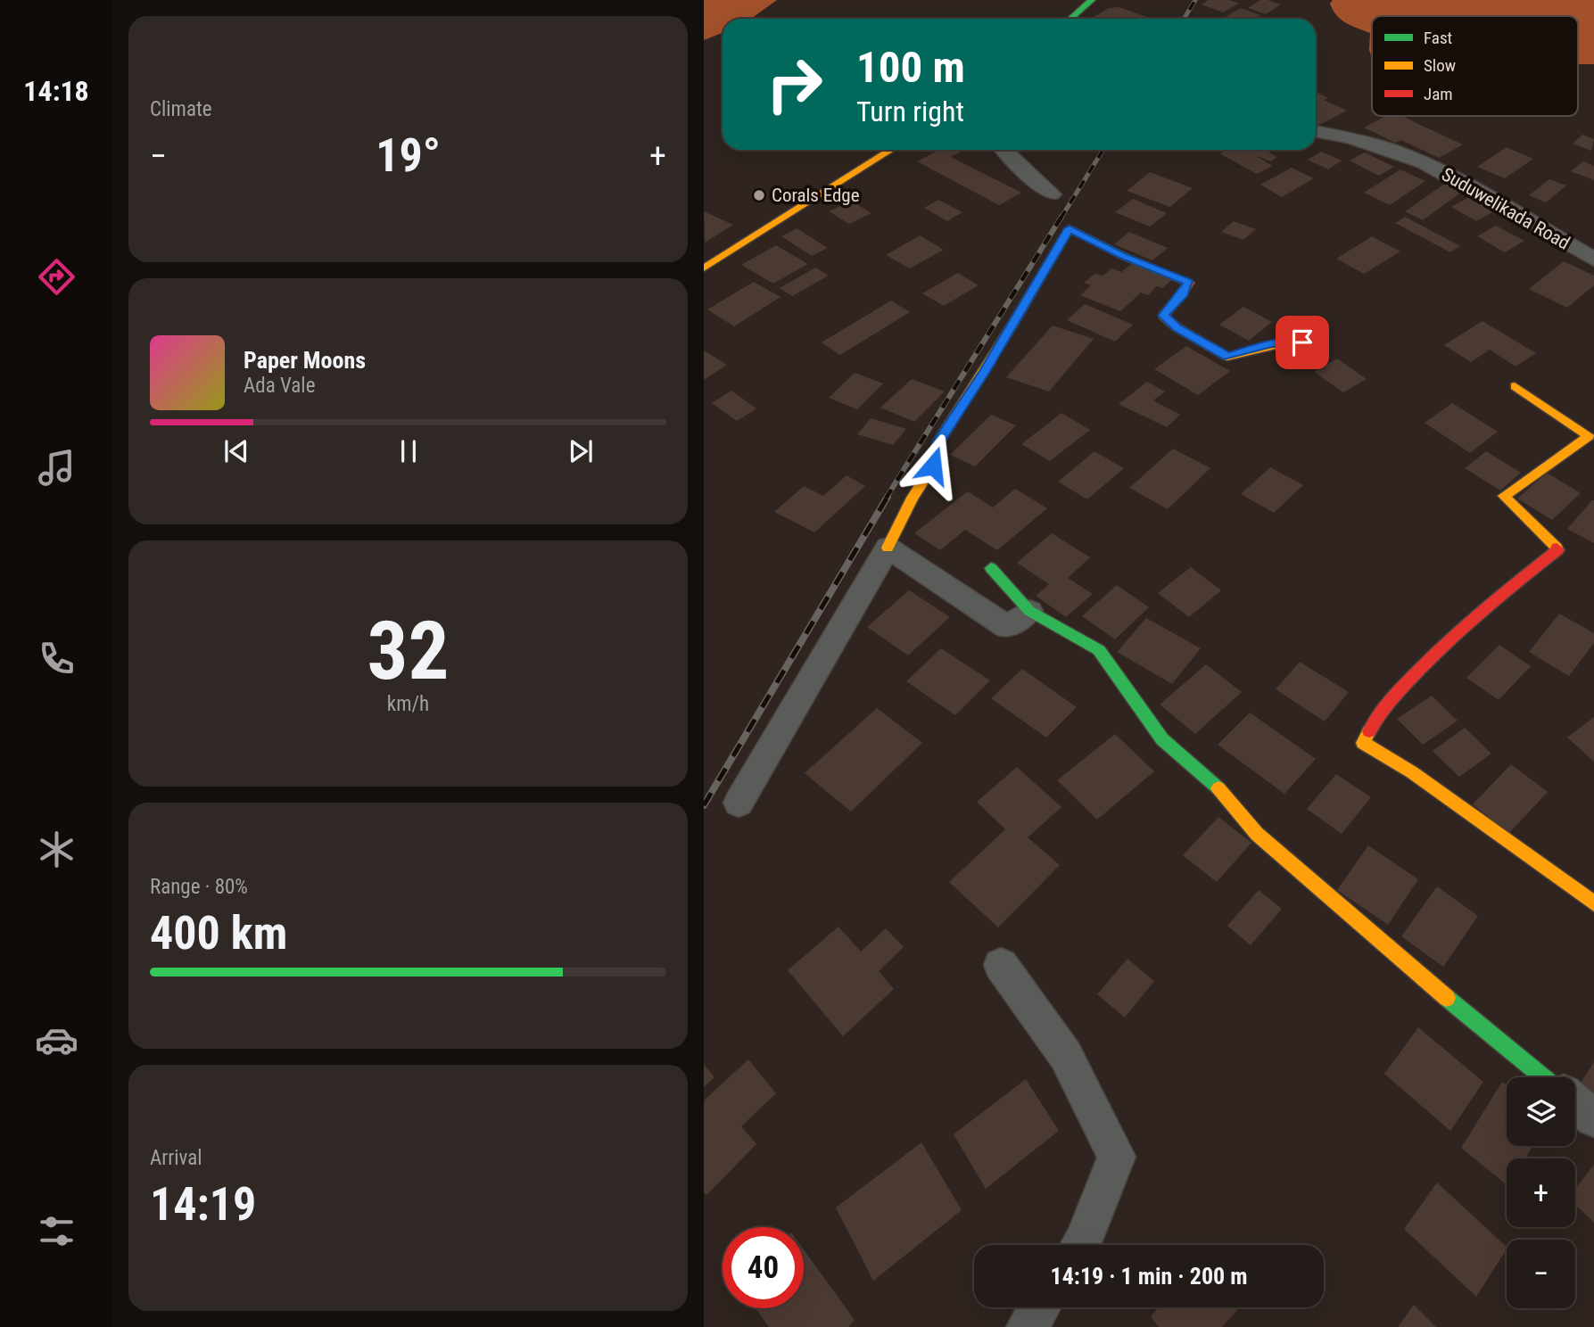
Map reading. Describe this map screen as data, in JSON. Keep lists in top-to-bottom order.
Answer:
{
  "streets": {
    "street": ["Suduwelikada Road"]
  },
  "places": ["Corals Edge"],
  "legend": ["Fast", "Slow", "Jam"],
  "page": {
    "tabs": "14:18",
    "tile": [
      "Climate",
      ["32", "km/h"],
      ["Range · 80%", "400 km"],
      ["Arrival", "14:19"]
    ],
    "turn": ["100 m", "Turn right"],
    "heat": ["−", "19°", "+"],
    "song": ["Paper Moons", "Ada Vale"],
    "map_buttons": ["+", "−"],
    "limit": "40",
    "trip": "14:19 · 1 min · 200 m"
  }
}
